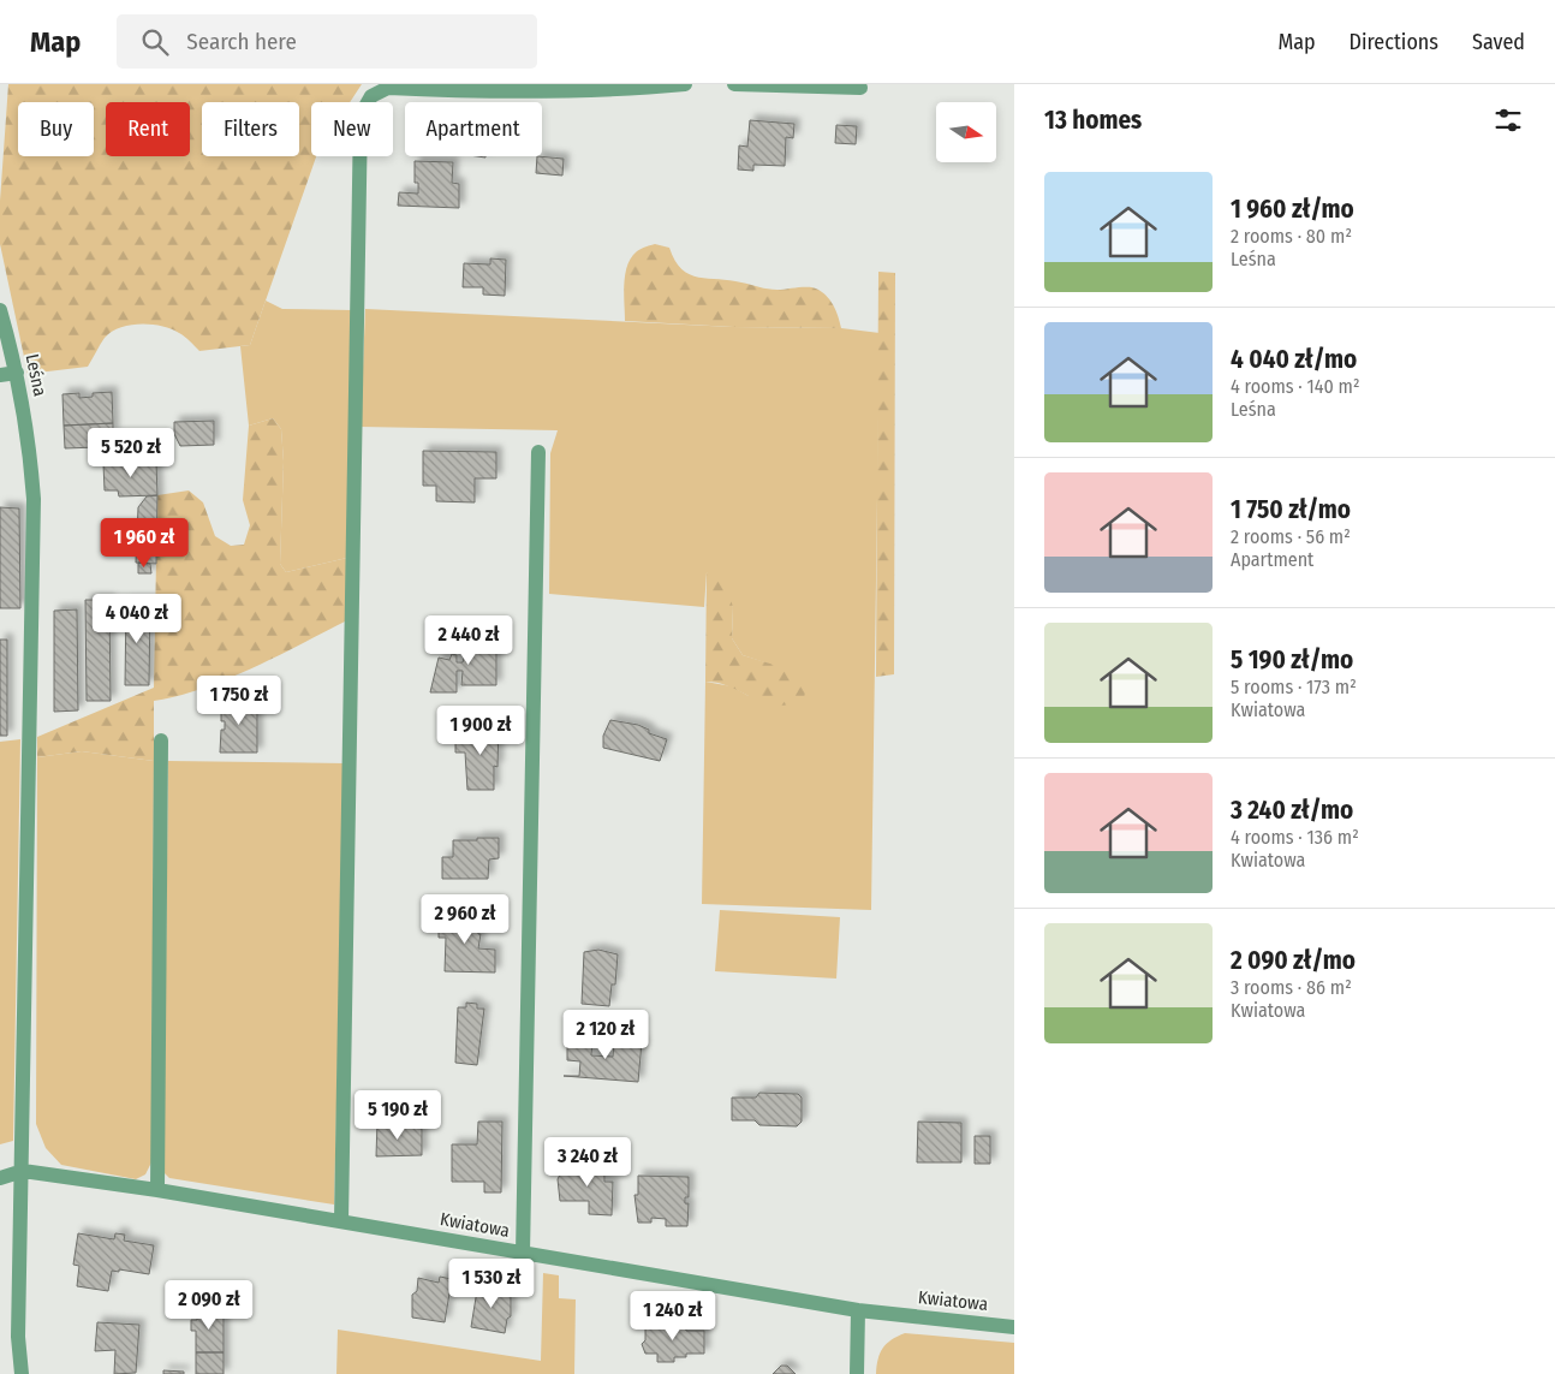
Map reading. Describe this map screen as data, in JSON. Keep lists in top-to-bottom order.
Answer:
{
  "streets": {
    "street": ["Leśna", "Kwiatowa"]
  },
  "crossings": [
    ["Leśna", "Kwiatowa"]
  ],
  "north": "right",
  "page": {
    "header": "Map",
    "search": "Search here",
    "nav": ["Map", "Directions", "Saved"],
    "heading": "13 homes",
    "chip": [
      "Buy",
      "Rent",
      "Filters",
      "New",
      "Apartment"
    ],
    "list": [
      {
        "name": "1 960 zł/mo",
        "note": "2 rooms · 80 m² · Leśna"
      },
      {
        "name": "4 040 zł/mo",
        "note": "4 rooms · 140 m² · Leśna"
      },
      {
        "name": "1 750 zł/mo",
        "note": "2 rooms · 56 m² · Apartment"
      },
      {
        "name": "5 190 zł/mo",
        "note": "5 rooms · 173 m² · Kwiatowa"
      },
      {
        "name": "3 240 zł/mo",
        "note": "4 rooms · 136 m² · Kwiatowa"
      },
      {
        "name": "2 090 zł/mo",
        "note": "3 rooms · 86 m² · Kwiatowa"
      }
    ],
    "price": [
      "5 520 zł",
      "1 960 zł",
      "4 040 zł",
      "2 440 zł",
      "1 750 zł",
      "1 900 zł",
      "2 960 zł",
      "2 120 zł",
      "5 190 zł",
      "3 240 zł",
      "1 530 zł",
      "2 090 zł",
      "1 240 zł"
    ]
  }
}
